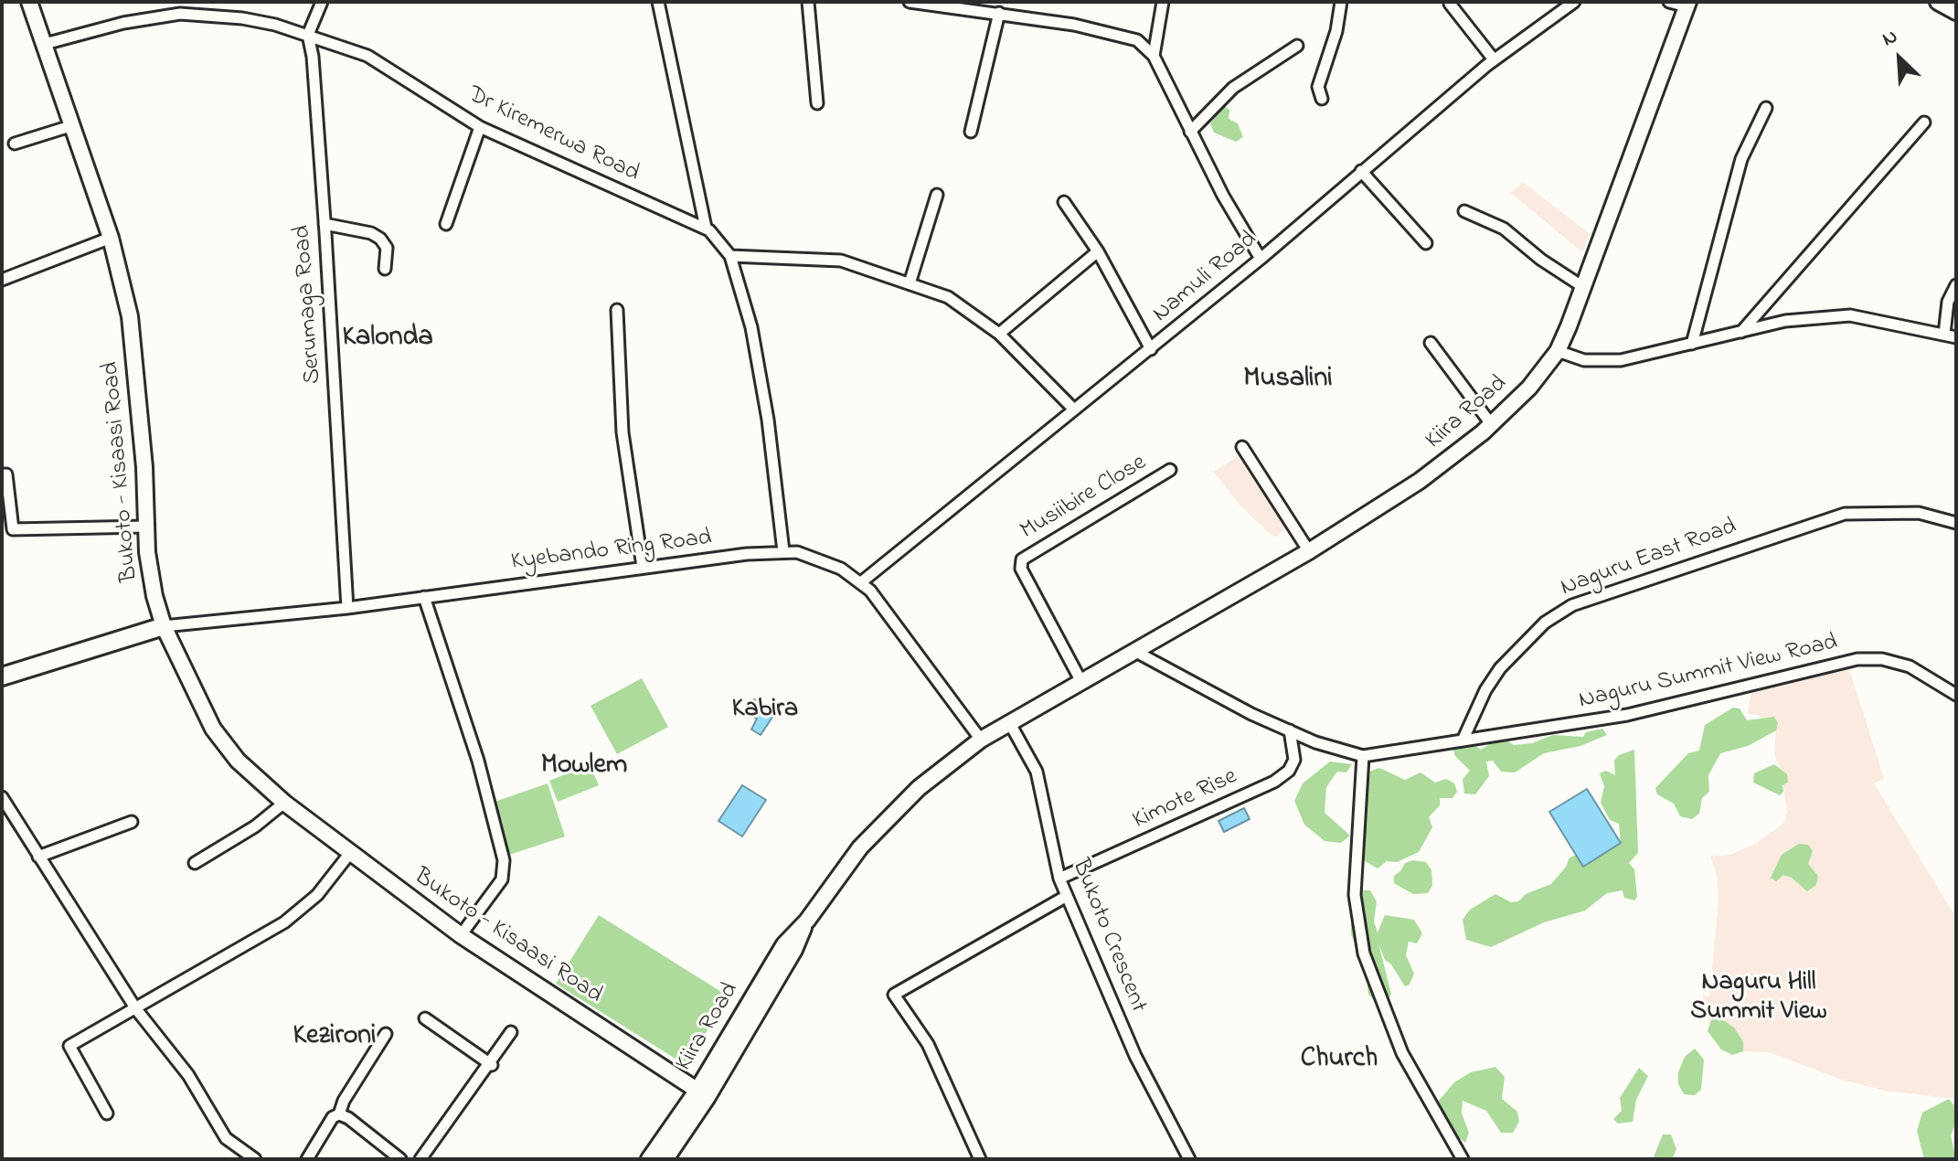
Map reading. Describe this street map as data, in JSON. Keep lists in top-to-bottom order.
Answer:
{
  "streets": {
    "main road": ["Kiira Road", "Bukoto - Kisaasi Road"],
    "street": [
      "Dr Kiremerwa Road",
      "Namuli Road",
      "Serumaga Road",
      "Musiibire Close",
      "Kyebando Ring Road",
      "Naguru East Road",
      "Naguru Summit View Road",
      "Kimote Rise",
      "Bukoto Crescent"
    ]
  },
  "crossings": [
    ["Dr Kiremerwa Road", "Serumaga Road"],
    ["Dr Kiremerwa Road", "Bukoto - Kisaasi Road"],
    ["Namuli Road", "Kyebando Ring Road"],
    ["Serumaga Road", "Kyebando Ring Road"],
    ["Kiira Road", "Bukoto - Kisaasi Road"],
    ["Kiira Road", "Musiibire Close"],
    ["Kiira Road", "Kyebando Ring Road"],
    ["Kiira Road", "Bukoto Crescent"],
    ["Bukoto - Kisaasi Road", "Kyebando Ring Road"],
    ["Naguru East Road", "Naguru Summit View Road"],
    ["Kimote Rise", "Bukoto Crescent"]
  ],
  "districts": [
    "Kalonda",
    "Musalini",
    "Kabira",
    "Mowlem",
    "Naguru Hill Summit View",
    "Kezironi",
    "Church"
  ],
  "north": "top left"
}
